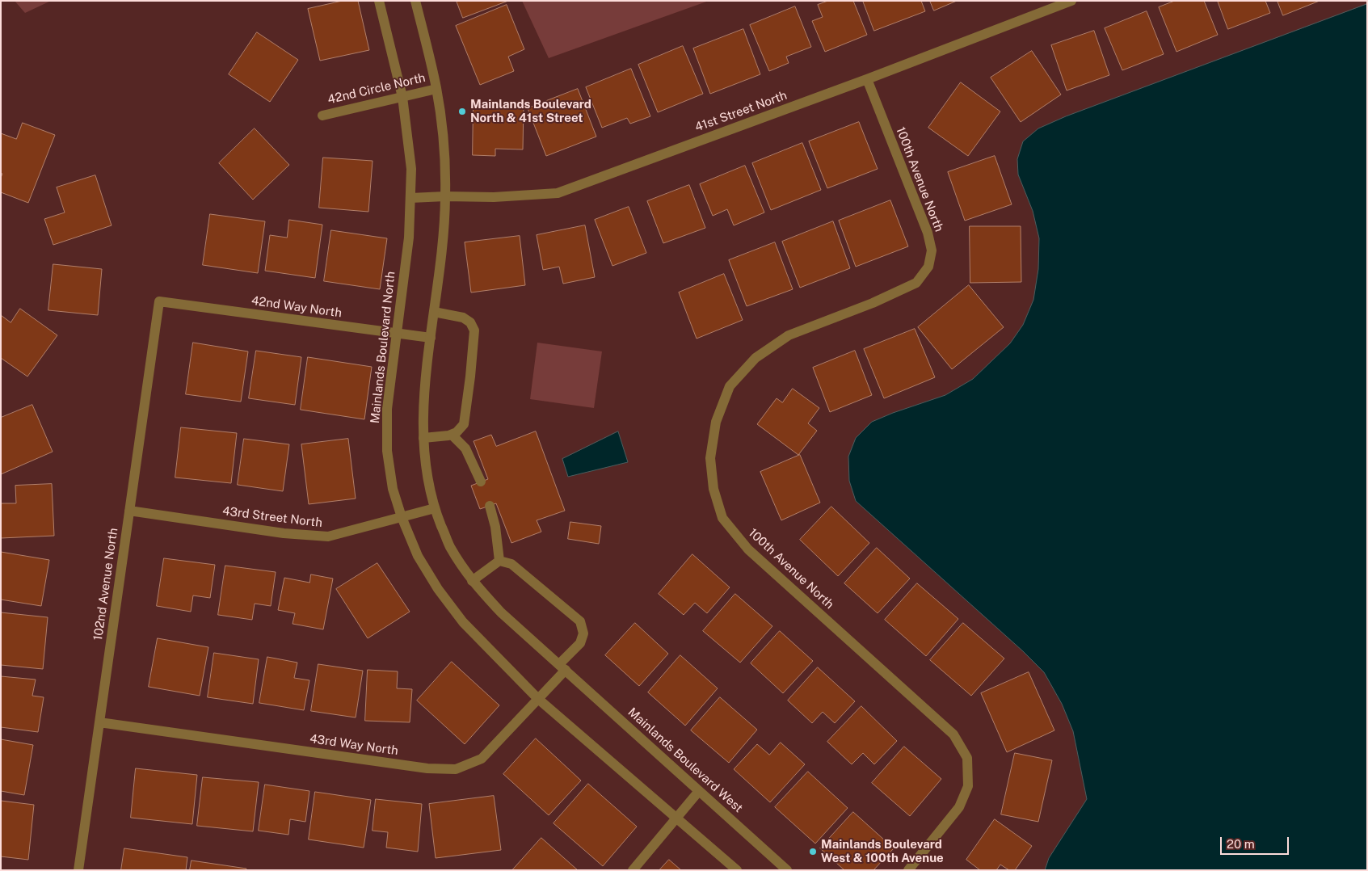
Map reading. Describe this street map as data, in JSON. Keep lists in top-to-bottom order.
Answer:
{
  "streets": {
    "street": [
      "42nd Circle North",
      "41st Street North",
      "100th Avenue North",
      "42nd Way North",
      "Mainlands Boulevard North",
      "43rd Street North",
      "102nd Avenue North",
      "43rd Way North",
      "Mainlands Boulevard West"
    ]
  },
  "crossings": [
    ["42nd Circle North", "Mainlands Boulevard North"],
    ["41st Street North", "100th Avenue North"],
    ["41st Street North", "Mainlands Boulevard North"],
    ["42nd Way North", "Mainlands Boulevard North"],
    ["42nd Way North", "102nd Avenue North"],
    ["Mainlands Boulevard North", "43rd Street North"],
    ["Mainlands Boulevard North", "43rd Way North"],
    ["43rd Street North", "102nd Avenue North"],
    ["102nd Avenue North", "43rd Way North"],
    ["43rd Way North", "Mainlands Boulevard West"]
  ],
  "places": ["Mainlands Boulevard North & 41st Street", "Mainlands Boulevard West & 100th Avenue"],
  "scale_bar": "20 m"
}
